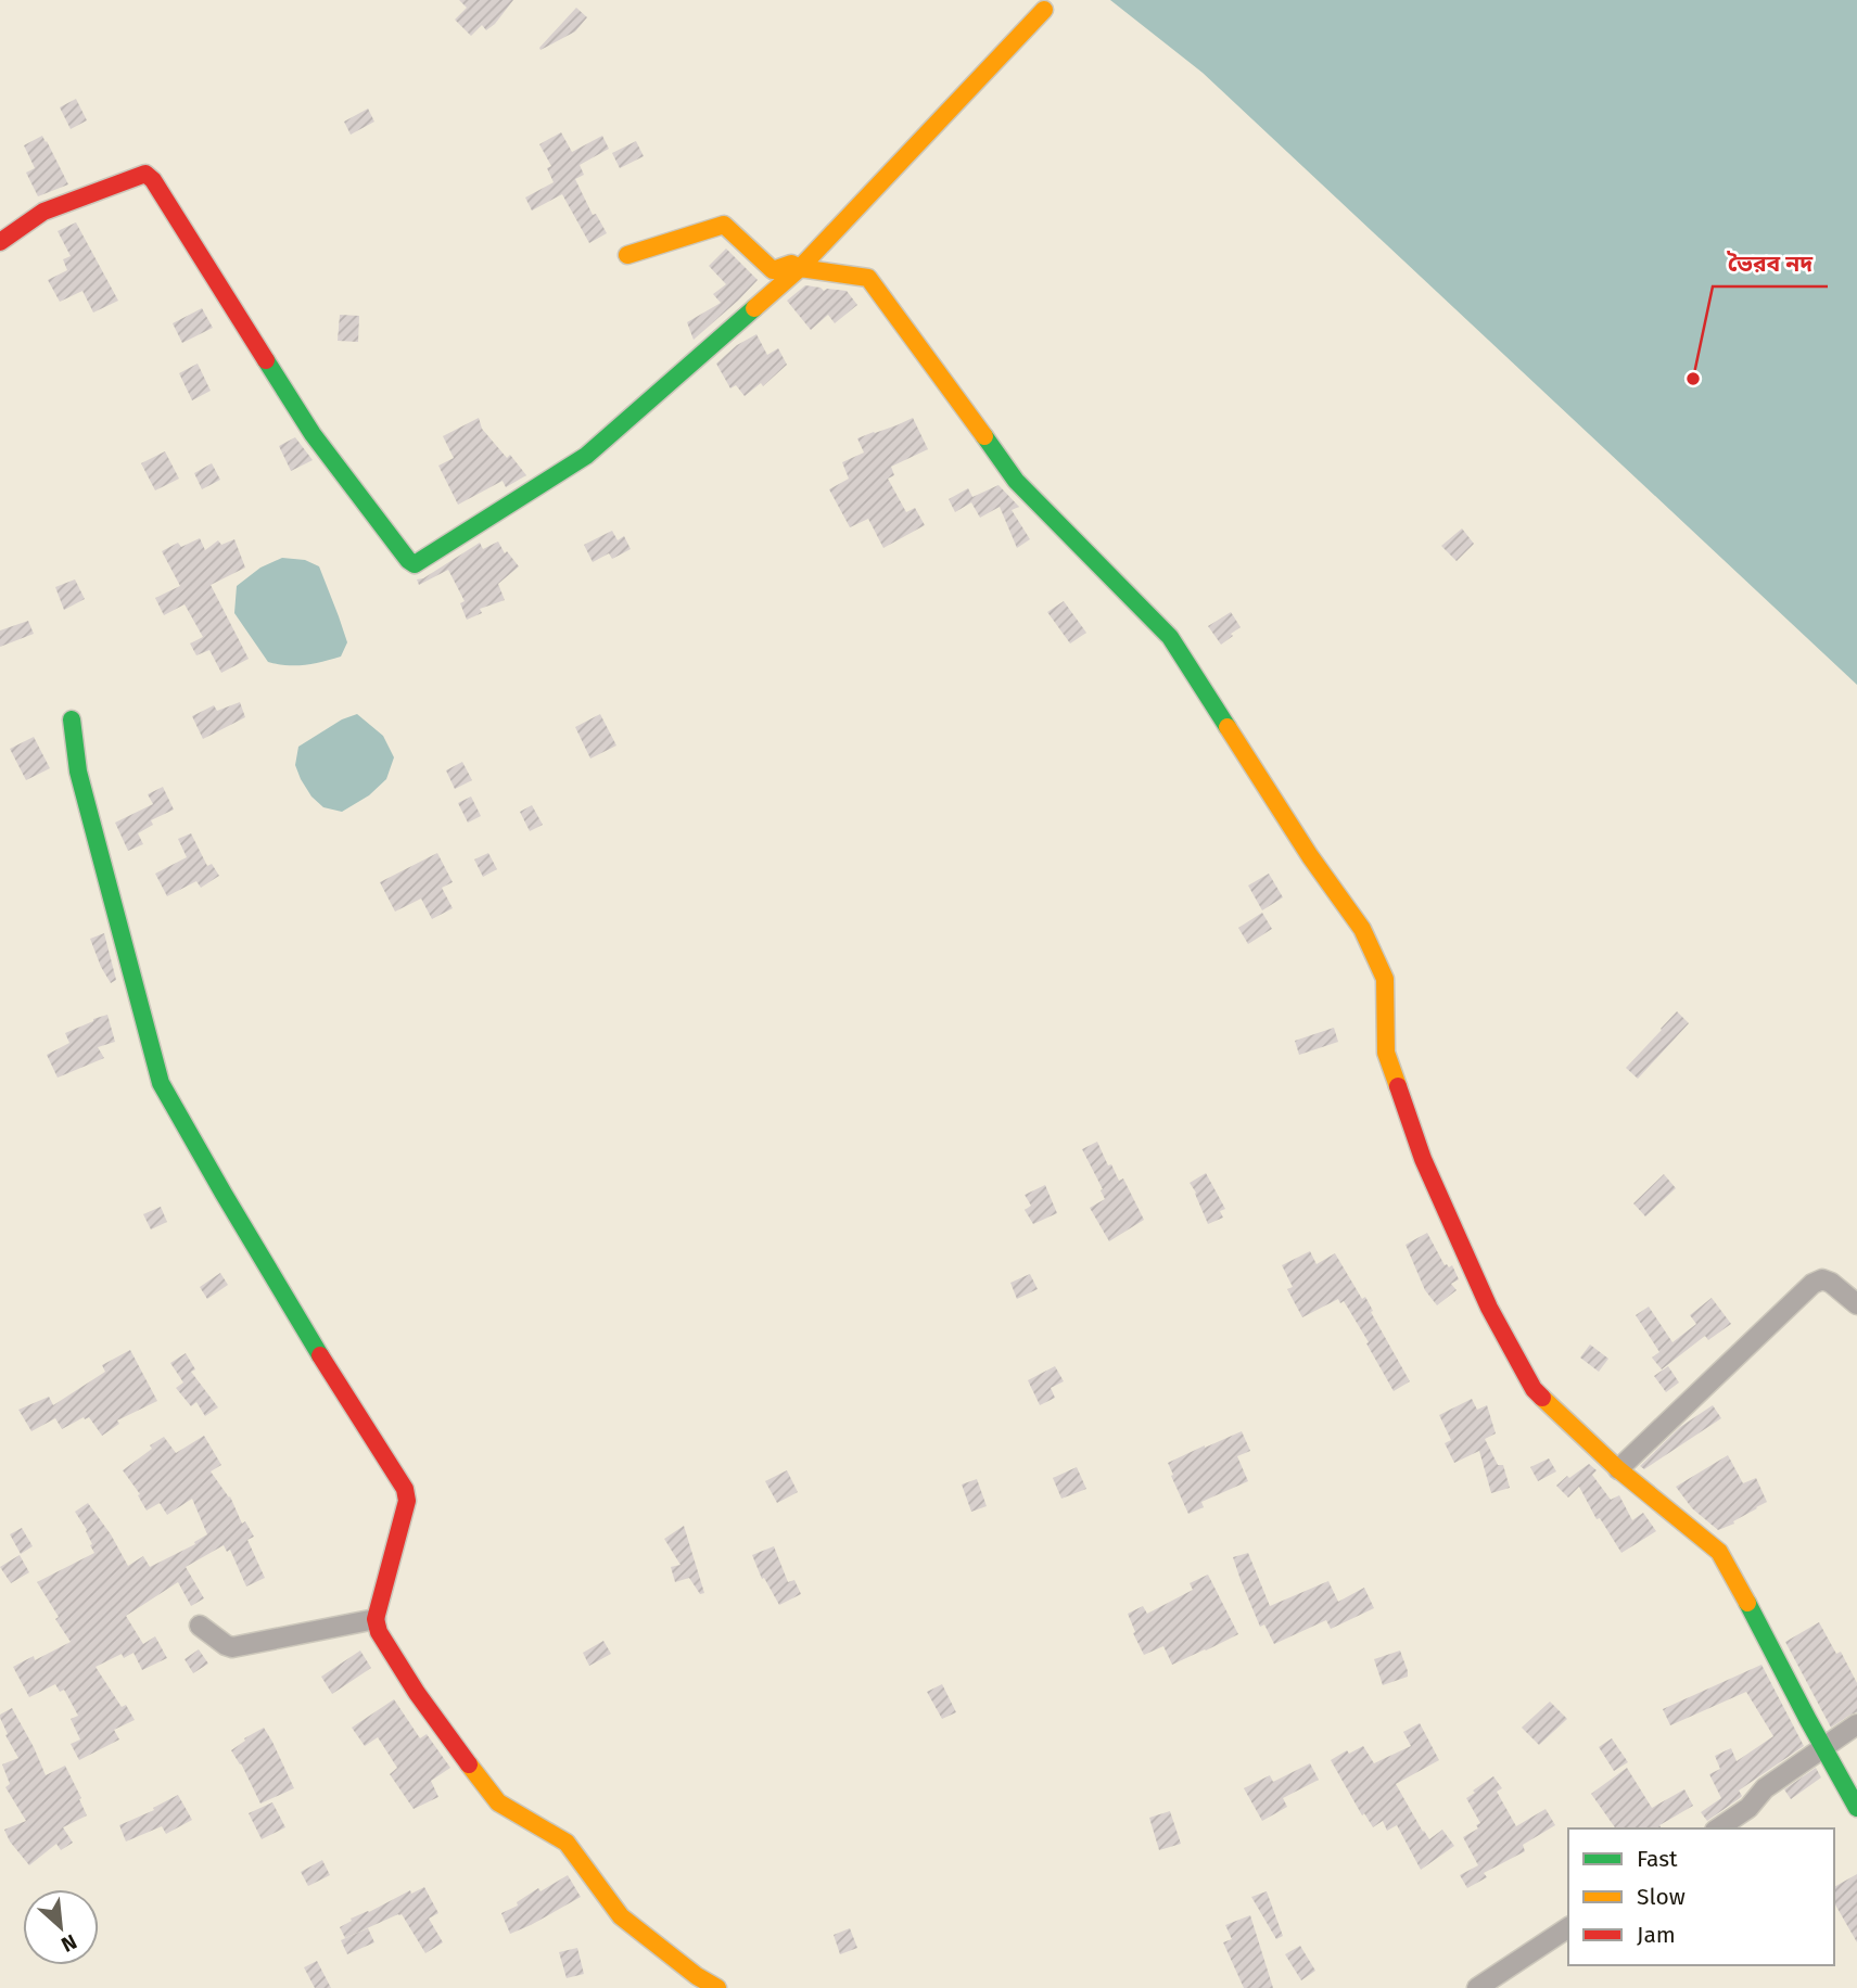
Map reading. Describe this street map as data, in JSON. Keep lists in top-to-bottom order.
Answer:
{
  "places": ["ভৈরব নদ"],
  "legend": ["Fast", "Slow", "Jam"],
  "north": "bottom right"
}
